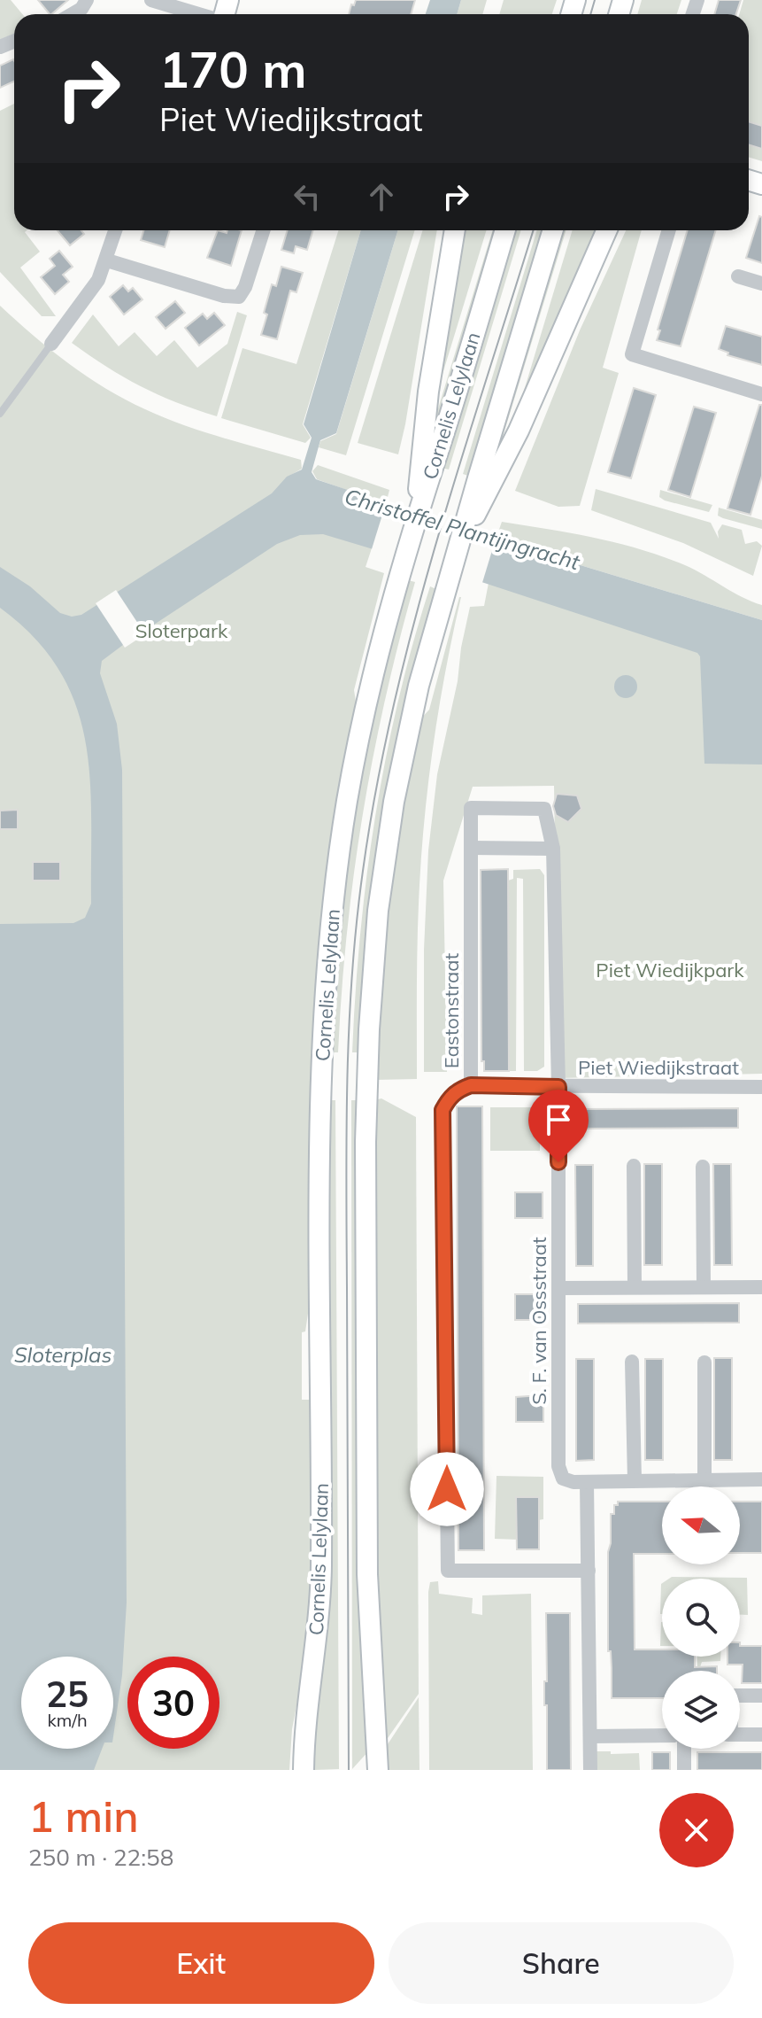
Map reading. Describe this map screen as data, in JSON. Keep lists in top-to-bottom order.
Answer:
{
  "streets": {
    "main road": ["Cornelis Lelylaan"],
    "street": ["Eastonstraat", "Piet Wiedijkstraat", "S. F. van Ossstraat"]
  },
  "crossings": [
    ["Eastonstraat", "Piet Wiedijkstraat"],
    ["Eastonstraat", "S. F. van Ossstraat"],
    ["Piet Wiedijkstraat", "S. F. van Ossstraat"]
  ],
  "water": ["Christoffel Plantijngracht", "Sloterplas"],
  "parks": ["Sloterpark", "Piet Wiedijkpark"],
  "north": "left",
  "page": {
    "turn": ["170 m", "Piet Wiedijkstraat"],
    "speed": "25 km/h",
    "limit": "30",
    "heading": ["1 min", "250 m · 22:58"],
    "buttons": ["Exit", "Share"]
  }
}
